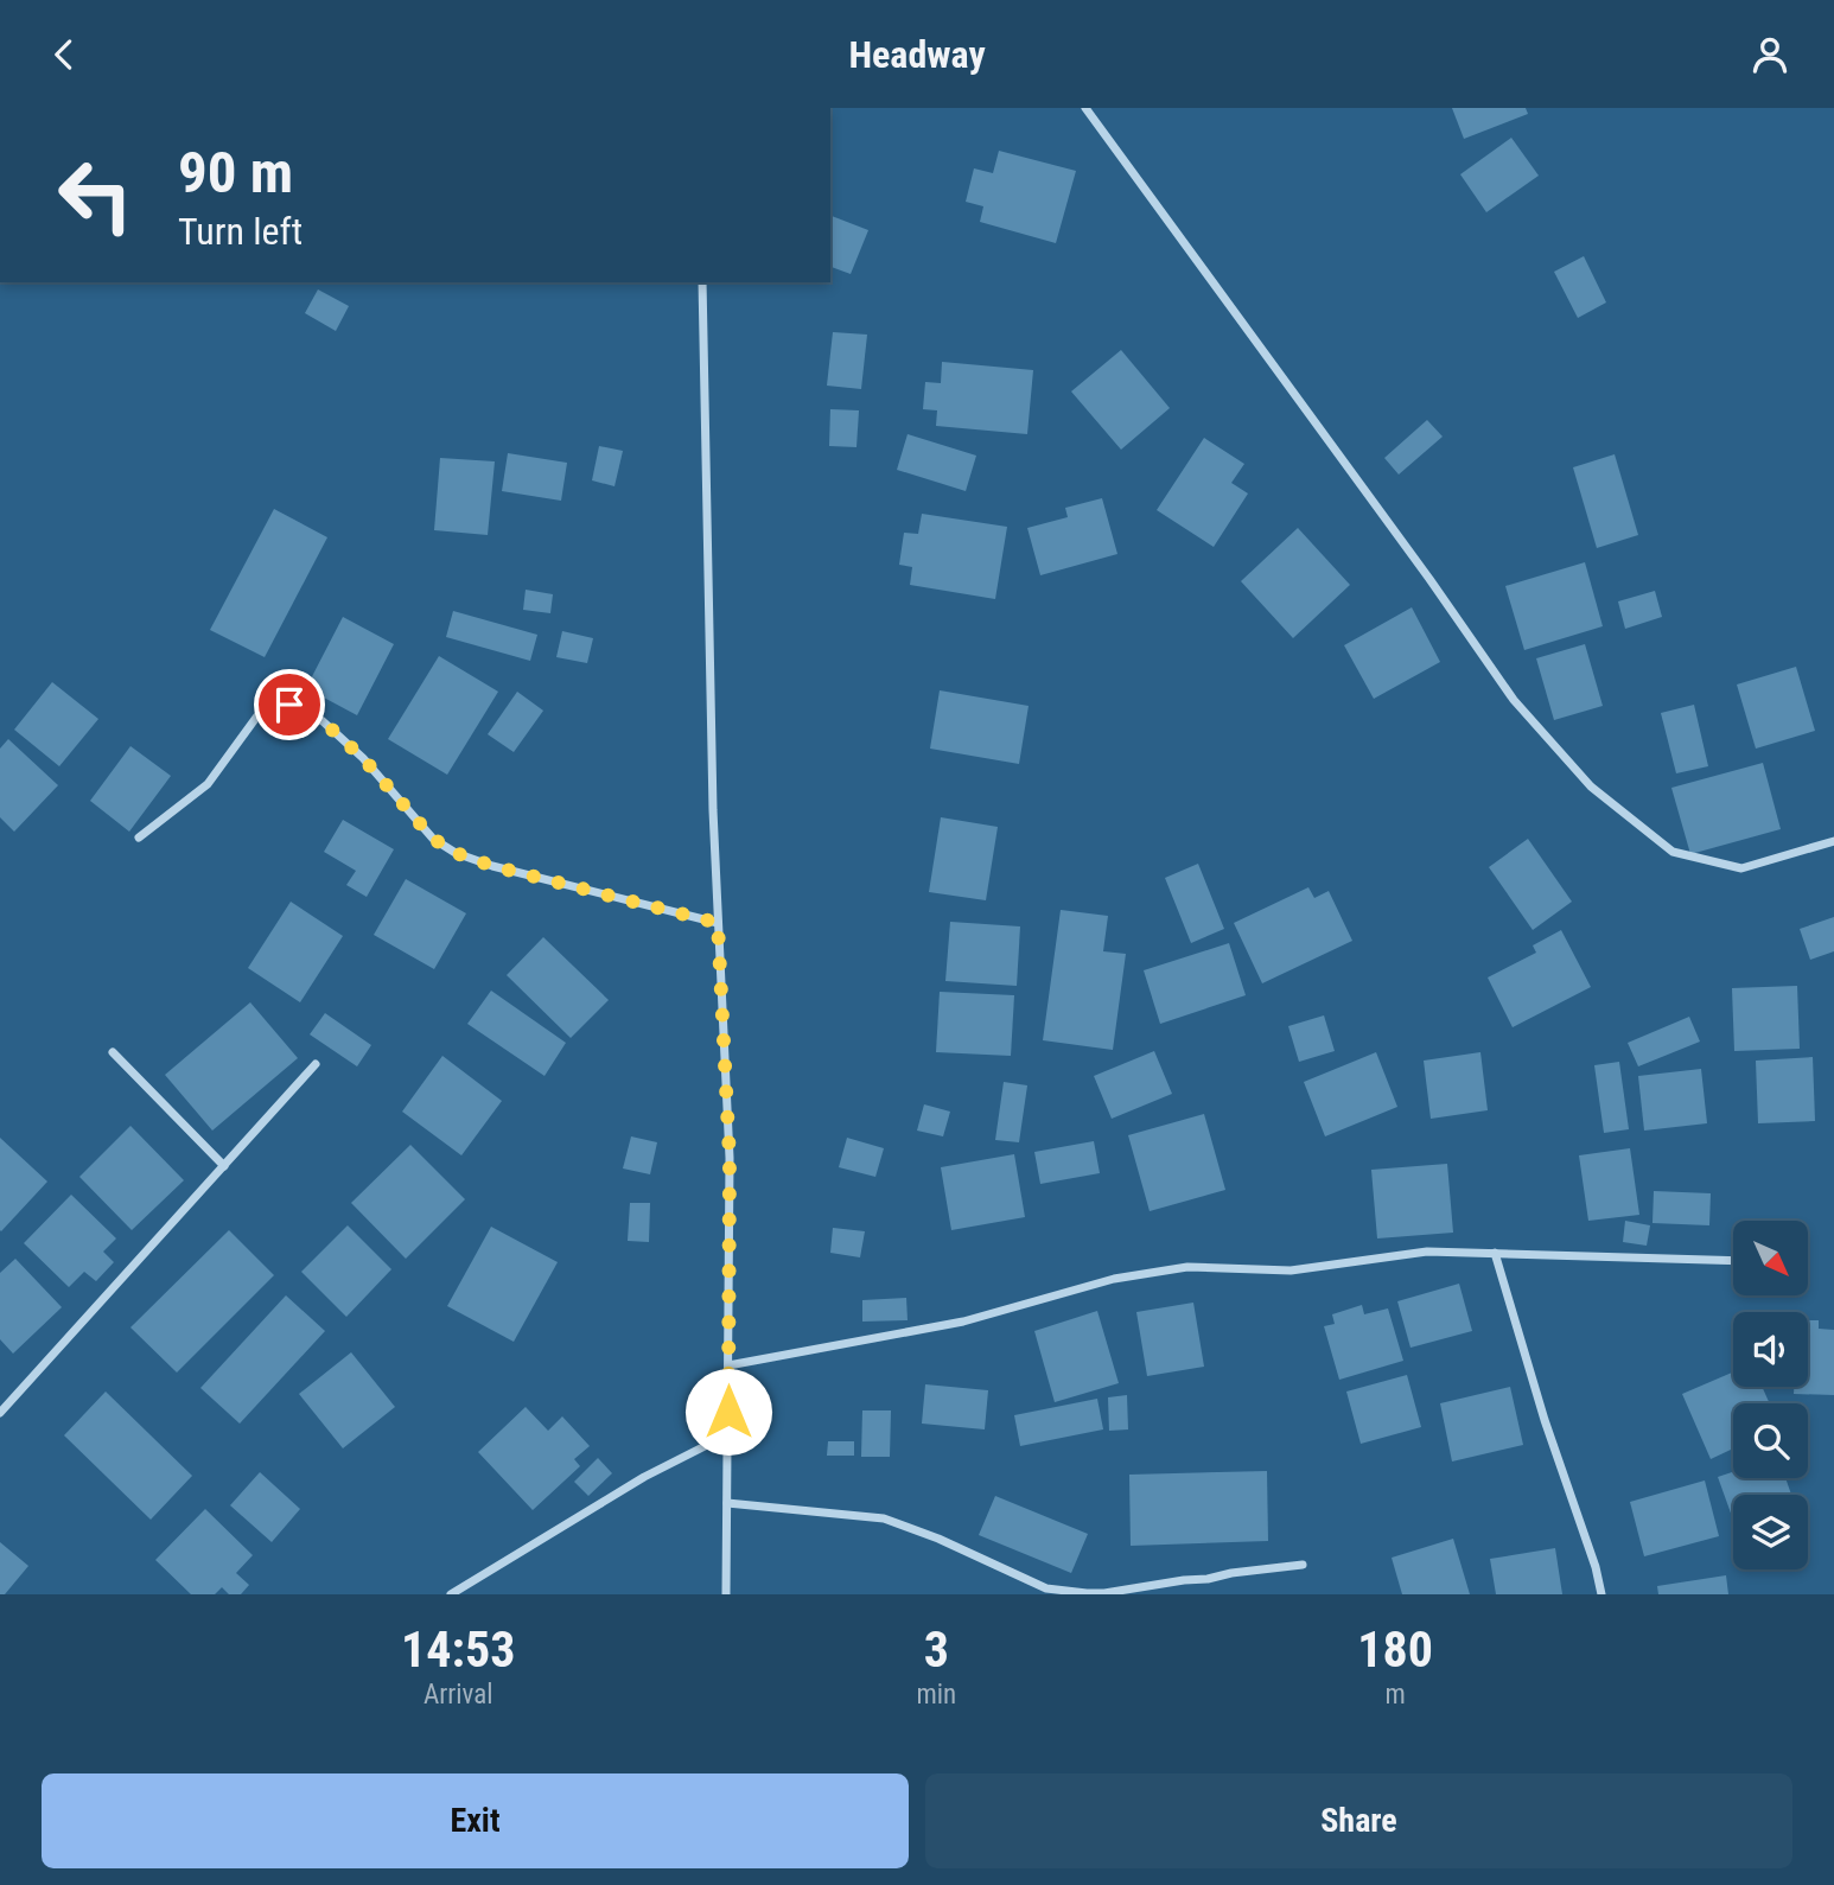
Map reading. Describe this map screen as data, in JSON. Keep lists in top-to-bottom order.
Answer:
{
  "north": "bottom right",
  "page": {
    "header": "Headway",
    "turn": ["90 m", "Turn left"],
    "eta": [
      "14:53",
      "Arrival",
      "3",
      "min",
      "180",
      "m"
    ],
    "buttons": ["Exit", "Share"]
  }
}
